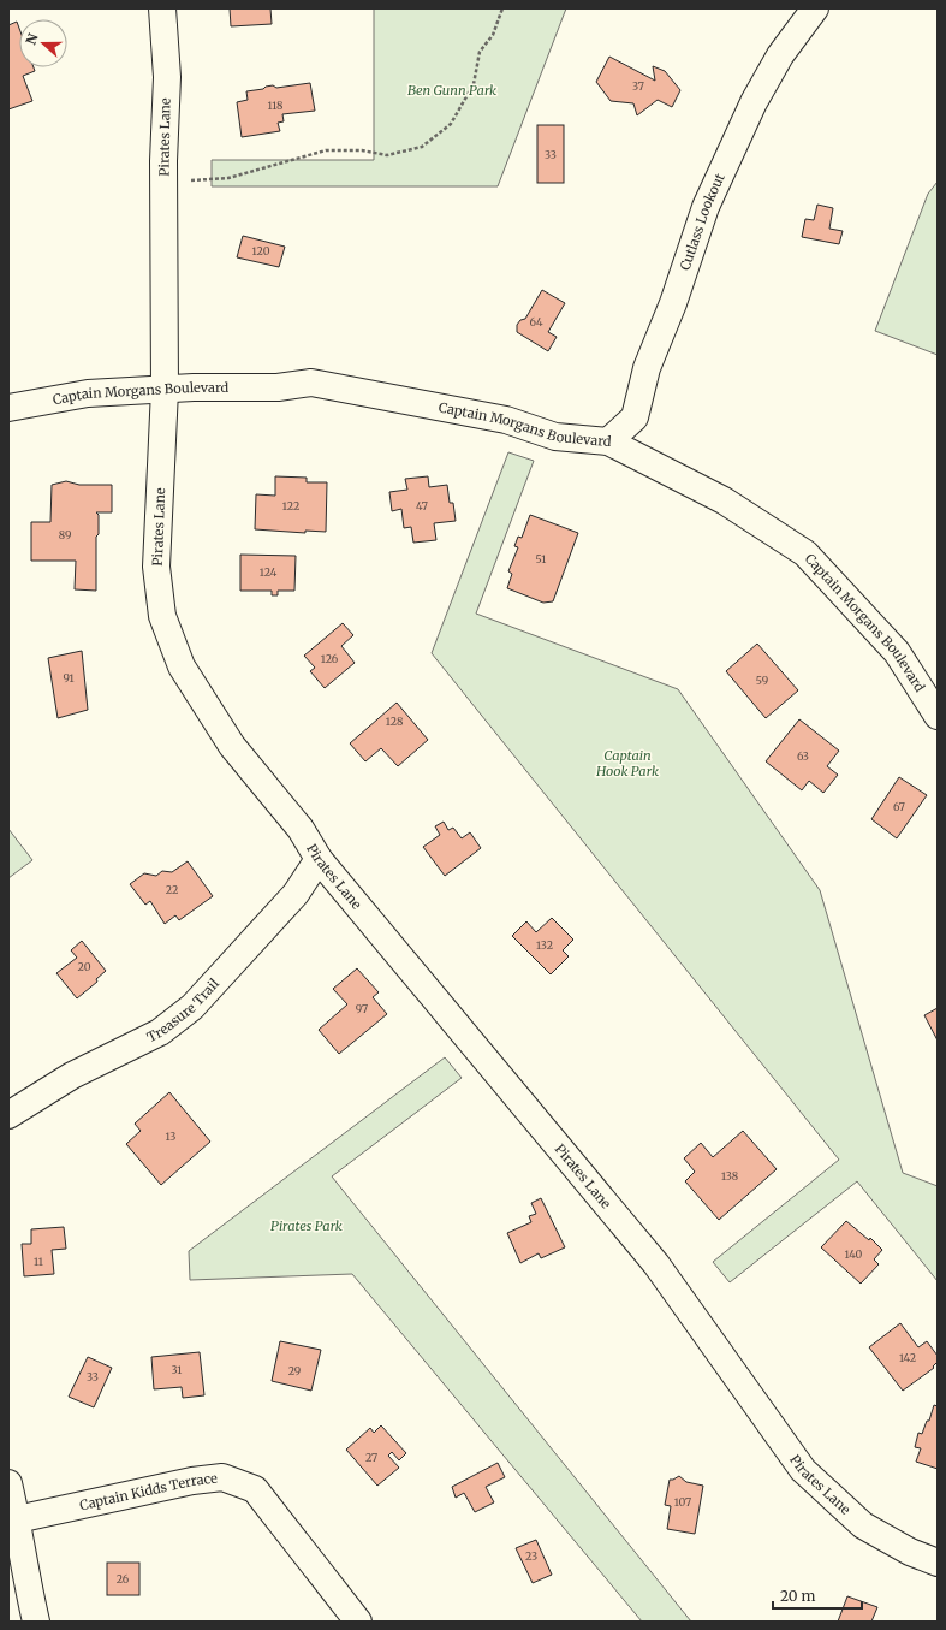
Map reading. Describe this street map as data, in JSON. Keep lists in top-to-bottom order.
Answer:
{
  "streets": {
    "street": [
      "Pirates Lane",
      "Cutlass Lookout",
      "Captain Morgans Boulevard",
      "Treasure Trail",
      "Captain Kidds Terrace"
    ]
  },
  "crossings": [
    ["Pirates Lane", "Captain Morgans Boulevard"],
    ["Pirates Lane", "Treasure Trail"],
    ["Cutlass Lookout", "Captain Morgans Boulevard"]
  ],
  "parks": ["Ben Gunn Park", "Captain Hook Park", "Pirates Park"],
  "house_numbers": [
    "37",
    "118",
    "33",
    "120",
    "64",
    "122",
    "47",
    "89",
    "51",
    "124",
    "126",
    "91",
    "59",
    "128",
    "63",
    "67",
    "22",
    "132",
    "20",
    "97",
    "13",
    "138",
    "140",
    "11",
    "142",
    "31",
    "29",
    "33",
    "27",
    "107",
    "23",
    "26"
  ],
  "scale_bar": "20 m",
  "north": "left"
}
